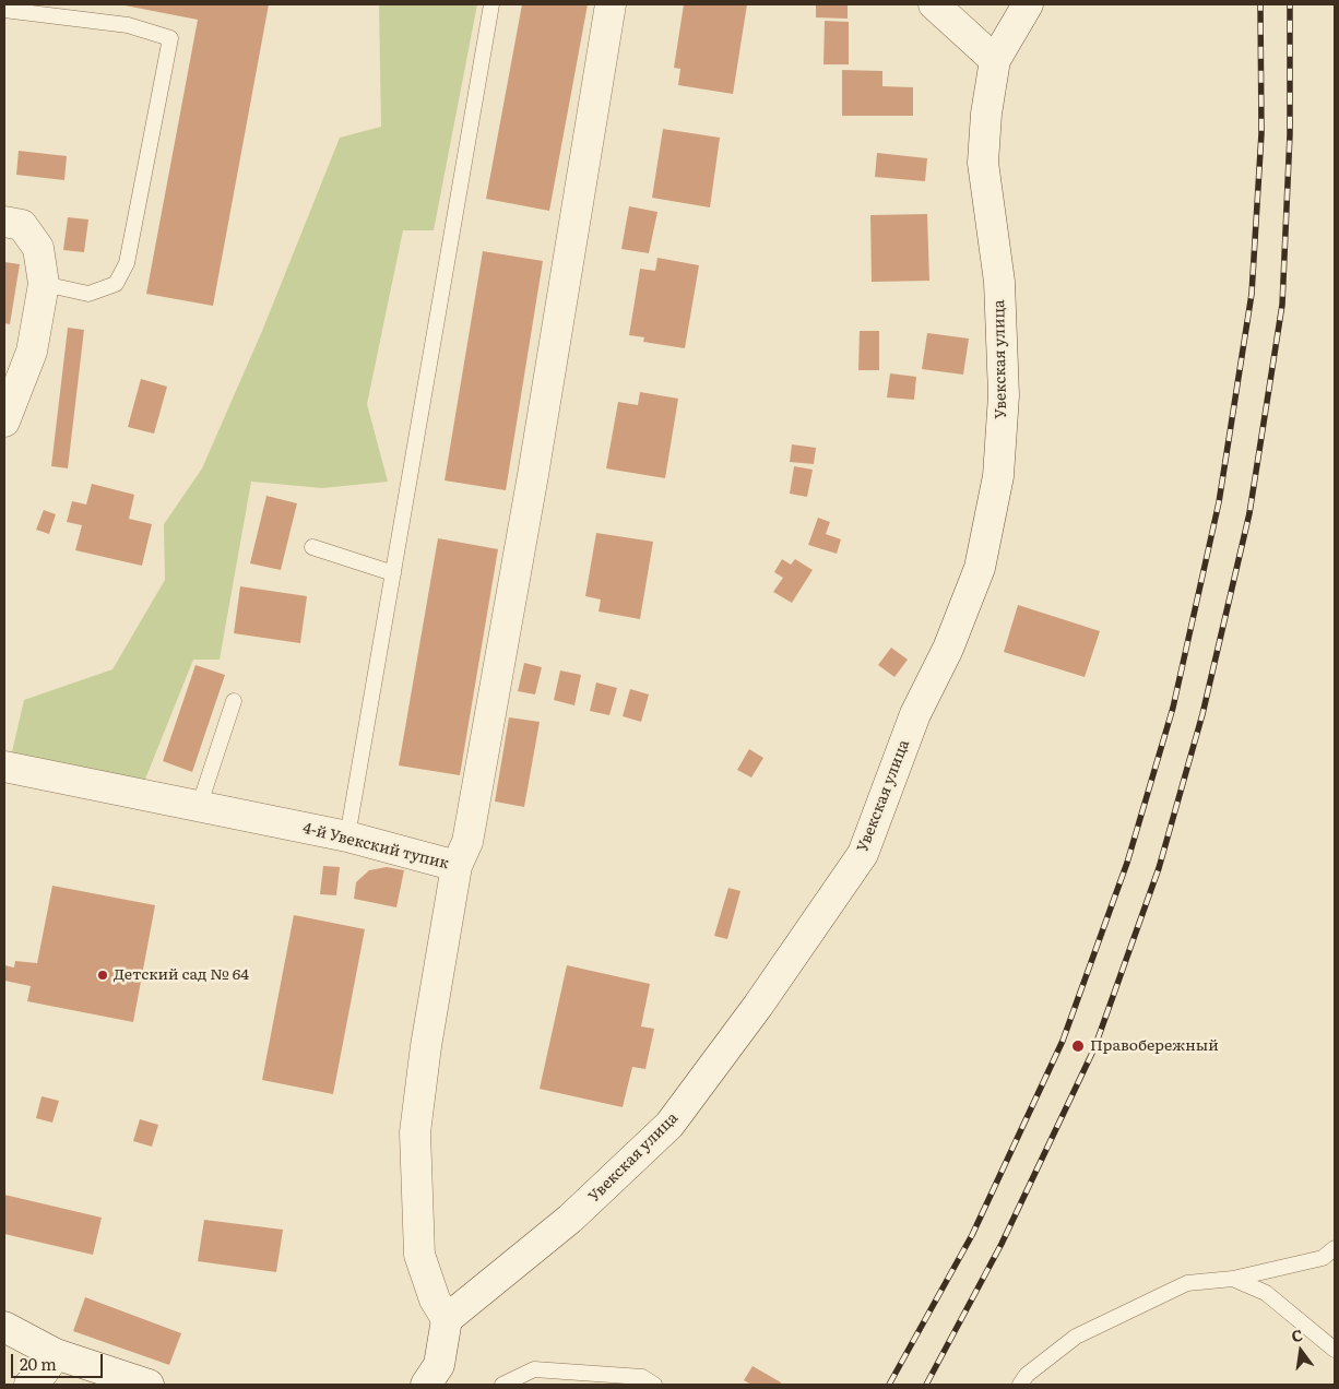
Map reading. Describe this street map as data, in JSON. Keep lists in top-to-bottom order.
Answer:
{
  "streets": {
    "street": ["Увекская улица", "4-й Увекский тупик"]
  },
  "crossings": [
    ["Увекская улица", "4-й Увекский тупик"]
  ],
  "places": ["Детский сад № 64", "Правобережный"],
  "scale_bar": "20 m",
  "north": "top"
}
